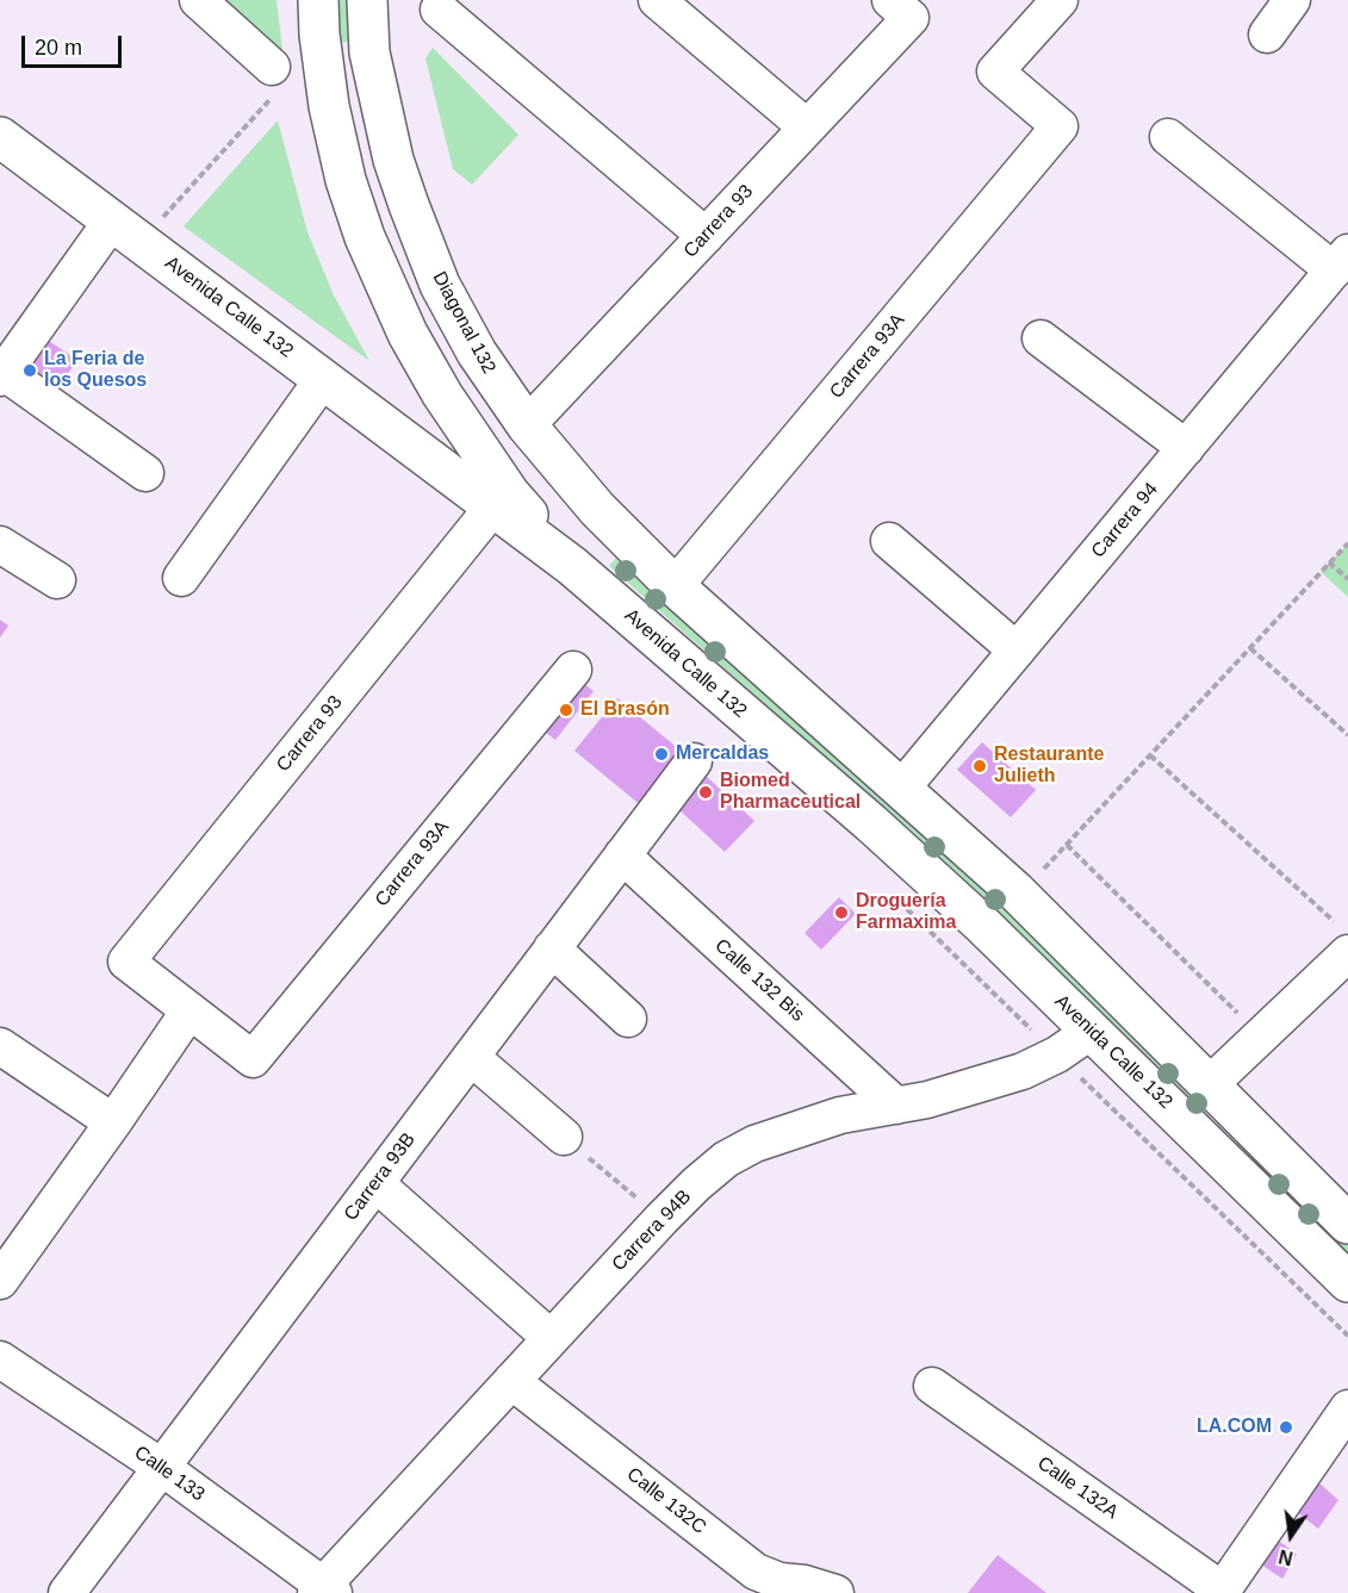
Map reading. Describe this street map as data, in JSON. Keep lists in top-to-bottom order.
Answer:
{
  "streets": {
    "main road": ["Avenida Calle 132", "Diagonal 132"],
    "street": [
      "Carrera 93",
      "Carrera 93A",
      "Carrera 94",
      "Calle 132 Bis",
      "Carrera 93B",
      "Carrera 94B",
      "Calle 133",
      "Calle 132A",
      "Calle 132C"
    ]
  },
  "crossings": [
    ["Carrera 93", "Avenida Calle 132"],
    ["Carrera 93", "Diagonal 132"],
    ["Carrera 93", "Carrera 93A"],
    ["Avenida Calle 132", "Carrera 94B"],
    ["Diagonal 132", "Carrera 93A"],
    ["Calle 132 Bis", "Carrera 93B"],
    ["Calle 132 Bis", "Carrera 94B"],
    ["Carrera 93B", "Calle 133"],
    ["Carrera 94B", "Calle 133"],
    ["Carrera 94B", "Calle 132C"]
  ],
  "places": [
    "La Feria de los Quesos",
    "El Brasón",
    "Mercaldas",
    "Restaurante Julieth",
    "Biomed Pharmaceutical",
    "Droguería Farmaxima",
    "LA.COM"
  ],
  "scale_bar": "20 m",
  "north": "bottom"
}
